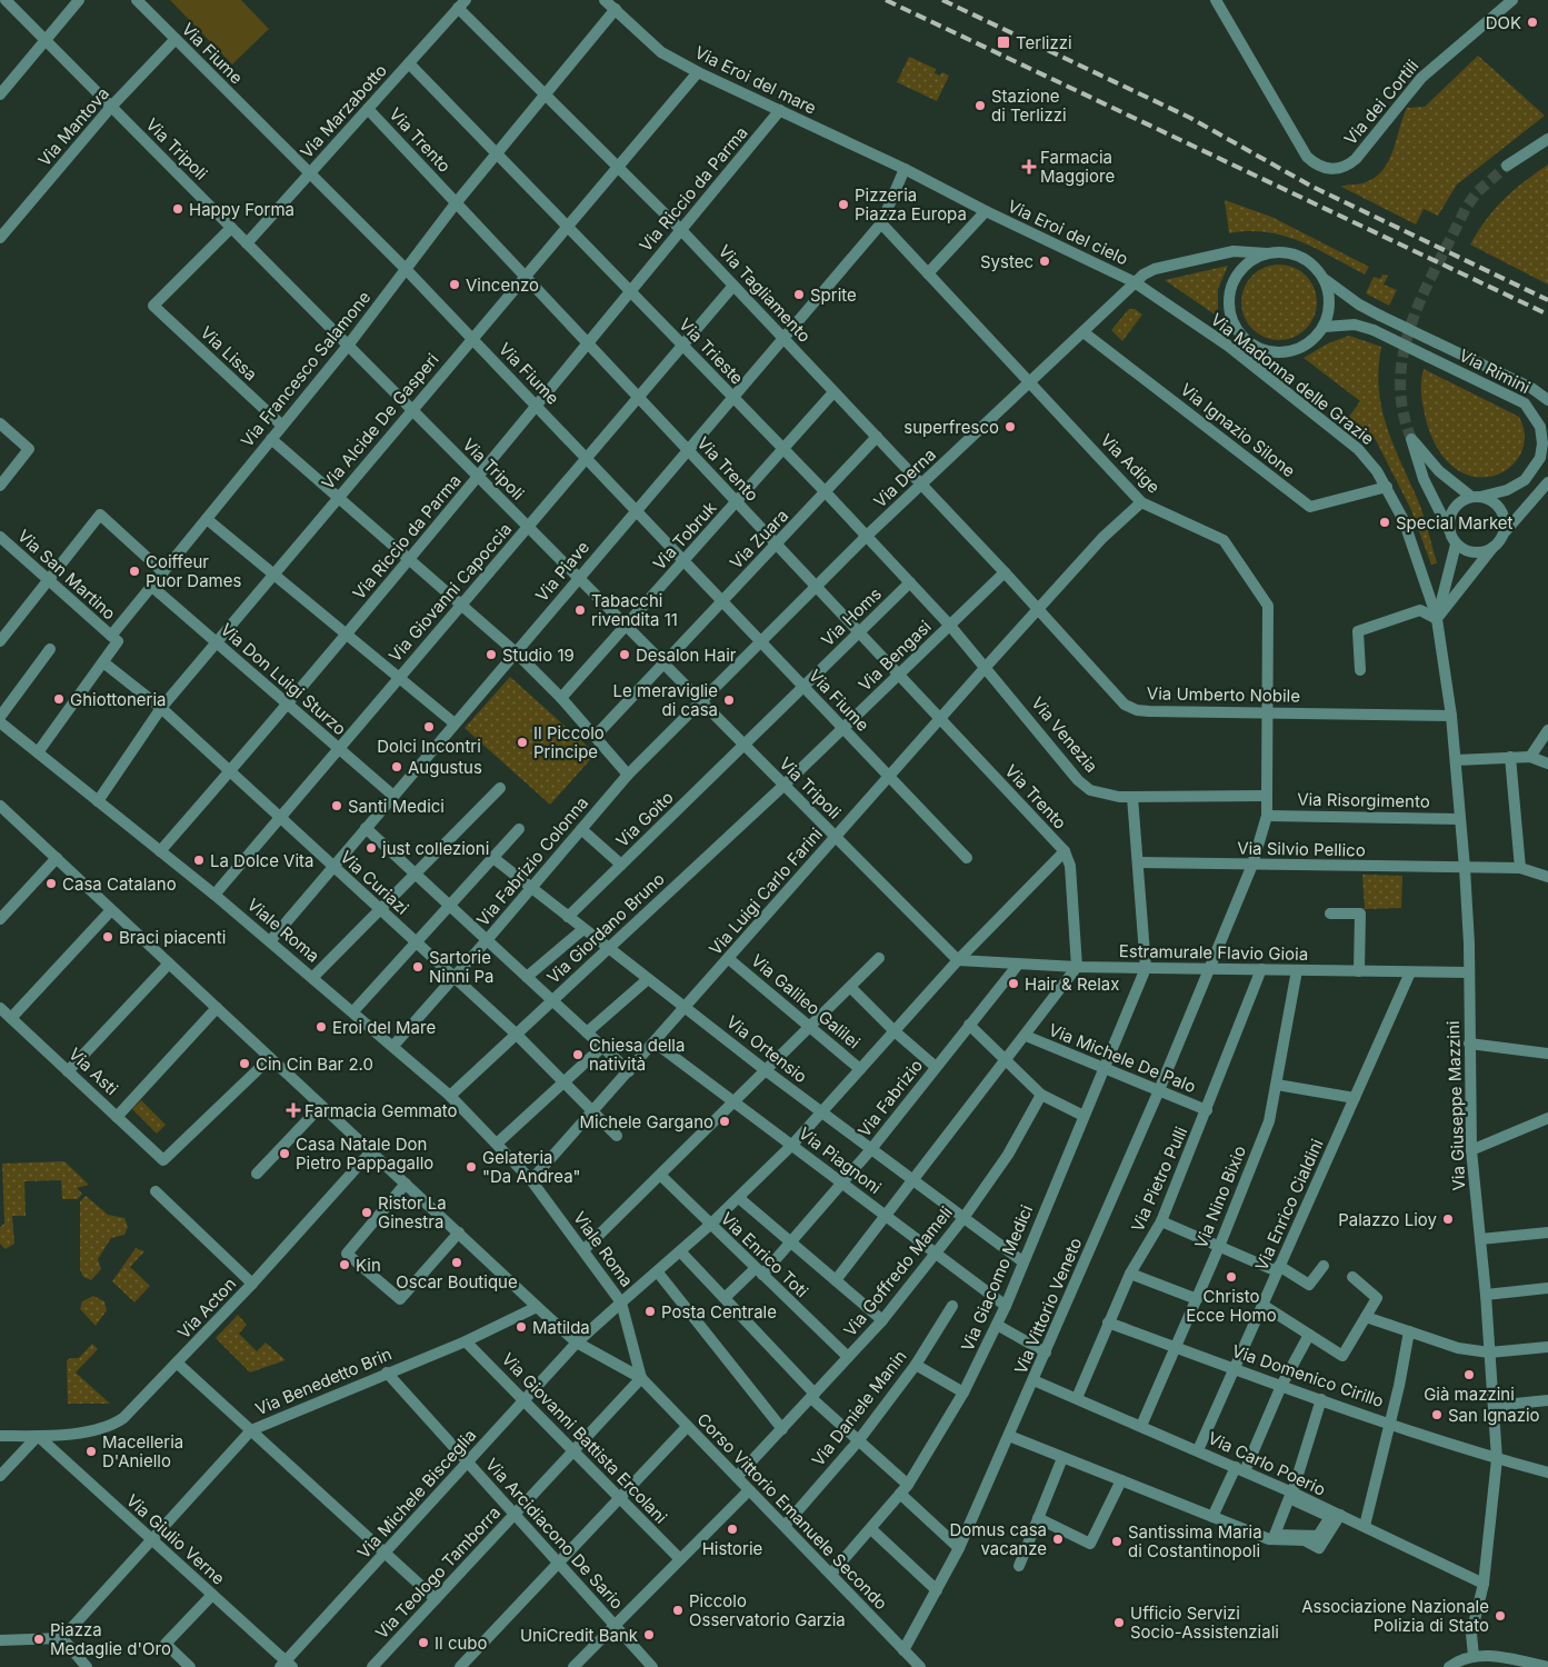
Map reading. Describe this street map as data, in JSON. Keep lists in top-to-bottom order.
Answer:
{
  "streets": {
    "street": [
      "Via Fiume",
      "Via Eroi del mare",
      "Via dei Cortili",
      "Via Marzabotto",
      "Via Mantova",
      "Via Trento",
      "Via Tripoli",
      "Via Riccio da Parma",
      "Via Eroi del cielo",
      "Via Tagliamento",
      "Via Trieste",
      "Via Lissa",
      "Via Francesco Salamone",
      "Via Rimini",
      "Via Madonna delle Grazie",
      "Via Alcide De Gasperi",
      "Via Ignazio Silone",
      "Via Adige",
      "Via Derna",
      "Via Tobruk",
      "Via Zuara",
      "Via Piave",
      "Via San Martino",
      "Via Giovanni Capoccia",
      "Via Homs",
      "Via Bengasi",
      "Via Don Luigi Sturzo",
      "Via Umberto Nobile",
      "Via Venezia",
      "Via Risorgimento",
      "Via Goito",
      "Via Silvio Pellico",
      "Via Fabrizio Colonna",
      "Via Curiazi",
      "Via Luigi Carlo Farini",
      "Via Giordano Bruno",
      "Viale Roma",
      "Estramurale Flavio Gioia",
      "Via Galileo Galilei",
      "Via Ortensio",
      "Via Michele De Palo",
      "Via Asti",
      "Via Fabrizio",
      "Via Giuseppe Mazzini",
      "Via Piagnoni",
      "Via Pietro Pulli",
      "Via Nino Bixio",
      "Via Enrico Cialdini",
      "Via Enrico Toti",
      "Via Goffredo Mameli",
      "Via Giacomo Medici",
      "Via Vittorio Veneto",
      "Via Acton",
      "Via Domenico Cirillo",
      "Via Benedetto Brin",
      "Via Daniele Manin",
      "Via Giovanni Battista Ercolani",
      "Via Carlo Poerio",
      "Via Michele Bisceglia",
      "Corso Vittorio Emanuele Secondo",
      "Via Arcidiacono De Sario",
      "Via Giulio Verne",
      "Via Teologo Tamborra"
    ]
  },
  "crossings": [
    ["Via Fiume", "Via Marzabotto"],
    ["Via Fiume", "Via Mantova"],
    ["Via Fiume", "Via Riccio da Parma"],
    ["Via Fiume", "Via Francesco Salamone"],
    ["Via Fiume", "Via Alcide De Gasperi"],
    ["Via Fiume", "Via Derna"],
    ["Via Fiume", "Via Tobruk"],
    ["Via Fiume", "Via Zuara"],
    ["Via Fiume", "Via Piave"],
    ["Via Fiume", "Via Giovanni Capoccia"],
    ["Via Fiume", "Via Homs"],
    ["Via Fiume", "Via Bengasi"],
    ["Via Fiume", "Via Luigi Carlo Farini"],
    ["Via Eroi del mare", "Via Riccio da Parma"],
    ["Via Eroi del mare", "Via Eroi del cielo"],
    ["Via Eroi del mare", "Via Francesco Salamone"],
    ["Via Eroi del mare", "Via Alcide De Gasperi"],
    ["Via Eroi del mare", "Via Piave"],
    ["Via Marzabotto", "Via Trento"],
    ["Via Marzabotto", "Via Tripoli"],
    ["Via Marzabotto", "Via Tagliamento"],
    ["Via Marzabotto", "Via Trieste"],
    ["Via Mantova", "Via Tripoli"],
    ["Via Trento", "Via Riccio da Parma"],
    ["Via Trento", "Via Francesco Salamone"],
    ["Via Trento", "Via Alcide De Gasperi"],
    ["Via Trento", "Via Derna"],
    ["Via Trento", "Via Tobruk"],
    ["Via Trento", "Via Zuara"],
    ["Via Trento", "Via Piave"],
    ["Via Trento", "Via Giovanni Capoccia"],
    ["Via Trento", "Via Homs"],
    ["Via Trento", "Via Bengasi"],
    ["Via Trento", "Via Luigi Carlo Farini"],
    ["Via Tripoli", "Via Riccio da Parma"],
    ["Via Tripoli", "Via Lissa"],
    ["Via Tripoli", "Via Francesco Salamone"],
    ["Via Tripoli", "Via Alcide De Gasperi"],
    ["Via Tripoli", "Via Derna"],
    ["Via Tripoli", "Via Tobruk"],
    ["Via Tripoli", "Via Zuara"],
    ["Via Tripoli", "Via Piave"],
    ["Via Tripoli", "Via Giovanni Capoccia"],
    ["Via Tripoli", "Via Homs"],
    ["Via Tripoli", "Via Bengasi"],
    ["Via Tripoli", "Via Goito"],
    ["Via Tripoli", "Via Fabrizio Colonna"],
    ["Via Tripoli", "Via Luigi Carlo Farini"],
    ["Via Tripoli", "Via Giordano Bruno"],
    ["Via Tripoli", "Estramurale Flavio Gioia"],
    ["Via Riccio da Parma", "Via Tagliamento"],
    ["Via Riccio da Parma", "Via Trieste"],
    ["Via Riccio da Parma", "Via Don Luigi Sturzo"],
    ["Via Riccio da Parma", "Via Curiazi"],
    ["Via Riccio da Parma", "Viale Roma"],
    ["Via Eroi del cielo", "Via Madonna delle Grazie"],
    ["Via Eroi del cielo", "Via Derna"],
    ["Via Tagliamento", "Via Francesco Salamone"],
    ["Via Tagliamento", "Via Alcide De Gasperi"],
    ["Via Tagliamento", "Via Derna"],
    ["Via Tagliamento", "Via Tobruk"],
    ["Via Tagliamento", "Via Zuara"],
    ["Via Tagliamento", "Via Piave"],
    ["Via Tagliamento", "Via Giovanni Capoccia"],
    ["Via Tagliamento", "Via Bengasi"],
    ["Via Tagliamento", "Via Umberto Nobile"],
    ["Via Tagliamento", "Via Luigi Carlo Farini"],
    ["Via Trieste", "Via Francesco Salamone"],
    ["Via Trieste", "Via Alcide De Gasperi"],
    ["Via Trieste", "Via Derna"],
    ["Via Trieste", "Via Tobruk"],
    ["Via Trieste", "Via Zuara"],
    ["Via Trieste", "Via Piave"],
    ["Via Trieste", "Via Giovanni Capoccia"],
    ["Via Trieste", "Via Homs"],
    ["Via Trieste", "Via Bengasi"],
    ["Via Trieste", "Via Venezia"],
    ["Via Trieste", "Via Luigi Carlo Farini"],
    ["Via Lissa", "Via Francesco Salamone"],
    ["Via Francesco Salamone", "Via San Martino"],
    ["Via Francesco Salamone", "Via Don Luigi Sturzo"],
    ["Via Francesco Salamone", "Via Curiazi"],
    ["Via Francesco Salamone", "Viale Roma"],
    ["Via Rimini", "Via Giuseppe Mazzini"],
    ["Via Madonna delle Grazie", "Via Ignazio Silone"],
    ["Via Madonna delle Grazie", "Via Derna"],
    ["Via Madonna delle Grazie", "Via Giuseppe Mazzini"],
    ["Via Alcide De Gasperi", "Via Don Luigi Sturzo"],
    ["Via Alcide De Gasperi", "Via Curiazi"],
    ["Via Alcide De Gasperi", "Viale Roma"],
    ["Via Ignazio Silone", "Via Derna"],
    ["Via Adige", "Via Derna"],
    ["Via Adige", "Via Piave"],
    ["Via Adige", "Via Umberto Nobile"],
    ["Via Adige", "Via Venezia"],
    ["Via Adige", "Via Risorgimento"],
    ["Via Adige", "Via Silvio Pellico"],
    ["Via Adige", "Via Luigi Carlo Farini"],
    ["Via Adige", "Via Vittorio Veneto"],
    ["Via Derna", "Via Fabrizio Colonna"],
    ["Via Piave", "Via Don Luigi Sturzo"],
    ["Via Piave", "Via Curiazi"],
    ["Via Piave", "Viale Roma"],
    ["Via Giovanni Capoccia", "Via Don Luigi Sturzo"],
    ["Via Giovanni Capoccia", "Via Curiazi"],
    ["Via Giovanni Capoccia", "Viale Roma"],
    ["Via Homs", "Via Goito"],
    ["Via Bengasi", "Via Giordano Bruno"],
    ["Via Umberto Nobile", "Via Luigi Carlo Farini"],
    ["Via Umberto Nobile", "Via Giuseppe Mazzini"],
    ["Via Venezia", "Via Luigi Carlo Farini"],
    ["Via Risorgimento", "Via Giuseppe Mazzini"],
    ["Via Goito", "Via Ortensio"],
    ["Via Silvio Pellico", "Via Giuseppe Mazzini"],
    ["Via Silvio Pellico", "Via Vittorio Veneto"],
    ["Via Fabrizio Colonna", "Via Curiazi"],
    ["Via Fabrizio Colonna", "Viale Roma"],
    ["Via Fabrizio Colonna", "Via Ortensio"],
    ["Via Curiazi", "Via Luigi Carlo Farini"],
    ["Via Curiazi", "Via Giordano Bruno"],
    ["Via Luigi Carlo Farini", "Viale Roma"],
    ["Via Luigi Carlo Farini", "Via Galileo Galilei"],
    ["Via Luigi Carlo Farini", "Via Ortensio"],
    ["Via Luigi Carlo Farini", "Via Piagnoni"],
    ["Via Giordano Bruno", "Viale Roma"],
    ["Via Giordano Bruno", "Via Ortensio"],
    ["Viale Roma", "Via Michele Bisceglia"],
    ["Viale Roma", "Corso Vittorio Emanuele Secondo"],
    ["Estramurale Flavio Gioia", "Via Fabrizio"],
    ["Estramurale Flavio Gioia", "Via Giuseppe Mazzini"],
    ["Estramurale Flavio Gioia", "Via Pietro Pulli"],
    ["Estramurale Flavio Gioia", "Via Nino Bixio"],
    ["Estramurale Flavio Gioia", "Via Enrico Cialdini"],
    ["Estramurale Flavio Gioia", "Via Giacomo Medici"],
    ["Estramurale Flavio Gioia", "Via Vittorio Veneto"],
    ["Via Ortensio", "Via Fabrizio"],
    ["Via Ortensio", "Via Goffredo Mameli"],
    ["Via Ortensio", "Via Giacomo Medici"],
    ["Via Michele De Palo", "Via Pietro Pulli"],
    ["Via Michele De Palo", "Via Giacomo Medici"],
    ["Via Michele De Palo", "Via Vittorio Veneto"],
    ["Via Fabrizio", "Via Piagnoni"],
    ["Via Fabrizio", "Via Enrico Toti"],
    ["Via Giuseppe Mazzini", "Via Domenico Cirillo"],
    ["Via Giuseppe Mazzini", "Via Carlo Poerio"],
    ["Via Piagnoni", "Via Goffredo Mameli"],
    ["Via Piagnoni", "Via Giacomo Medici"],
    ["Via Pietro Pulli", "Via Domenico Cirillo"],
    ["Via Pietro Pulli", "Via Carlo Poerio"],
    ["Via Nino Bixio", "Via Domenico Cirillo"],
    ["Via Nino Bixio", "Via Carlo Poerio"],
    ["Via Enrico Cialdini", "Via Domenico Cirillo"],
    ["Via Enrico Cialdini", "Via Carlo Poerio"],
    ["Via Enrico Toti", "Via Goffredo Mameli"],
    ["Via Goffredo Mameli", "Corso Vittorio Emanuele Secondo"],
    ["Via Giacomo Medici", "Corso Vittorio Emanuele Secondo"],
    ["Via Vittorio Veneto", "Via Carlo Poerio"],
    ["Via Vittorio Veneto", "Corso Vittorio Emanuele Secondo"],
    ["Via Acton", "Via Giulio Verne"],
    ["Via Benedetto Brin", "Via Giovanni Battista Ercolani"],
    ["Via Benedetto Brin", "Via Arcidiacono De Sario"],
    ["Via Benedetto Brin", "Via Giulio Verne"],
    ["Via Daniele Manin", "Corso Vittorio Emanuele Secondo"],
    ["Via Giovanni Battista Ercolani", "Via Michele Bisceglia"],
    ["Via Giovanni Battista Ercolani", "Via Teologo Tamborra"],
    ["Via Michele Bisceglia", "Corso Vittorio Emanuele Secondo"],
    ["Via Michele Bisceglia", "Via Arcidiacono De Sario"],
    ["Via Michele Bisceglia", "Via Giulio Verne"],
    ["Corso Vittorio Emanuele Secondo", "Via Teologo Tamborra"],
    ["Via Arcidiacono De Sario", "Via Teologo Tamborra"]
  ],
  "places": {
    "other": [
      "DOK",
      "Stazione di Terlizzi",
      "Pizzeria Piazza Europa",
      "Happy Forma",
      "Systec",
      "Vincenzo",
      "Sprite",
      "superfresco",
      "Special Market",
      "Coiffeur Puor Dames",
      "Tabacchi rivendita 11",
      "Studio 19",
      "Desalon Hair",
      "Ghiottoneria",
      "Le meraviglie di casa",
      "Dolci Incontri",
      "Il Piccolo Principe",
      "Augustus",
      "Santi Medici",
      "just collezioni",
      "La Dolce Vita",
      "Casa Catalano",
      "Braci piacenti",
      "Sartorie Ninni Pa",
      "Hair & Relax",
      "Eroi del Mare",
      "Chiesa della natività",
      "Cin Cin Bar 2.0",
      "Michele Gargano",
      "Casa Natale Don Pietro Pappagallo",
      "Gelateria \"Da Andrea\"",
      "Ristor La Ginestra",
      "Palazzo Lioy",
      "Oscar Boutique",
      "Kin",
      "Christo Ecce Homo",
      "Posta Centrale",
      "Matilda",
      "Già mazzini",
      "San Ignazio",
      "Macelleria D'Aniello",
      "Historie",
      "Domus casa vacanze",
      "Santissima Maria di Costantinopoli",
      "Piccolo Osservatorio Garzia",
      "Associazione Nazionale Polizia di Stato",
      "Ufficio Servizi Socio-Assistenziali",
      "UniCredit Bank",
      "Piazza Medaglie d'Oro",
      "Il cubo"
    ],
    "transit": ["Terlizzi"],
    "health": ["Farmacia Maggiore", "Farmacia Gemmato"]
  }
}
